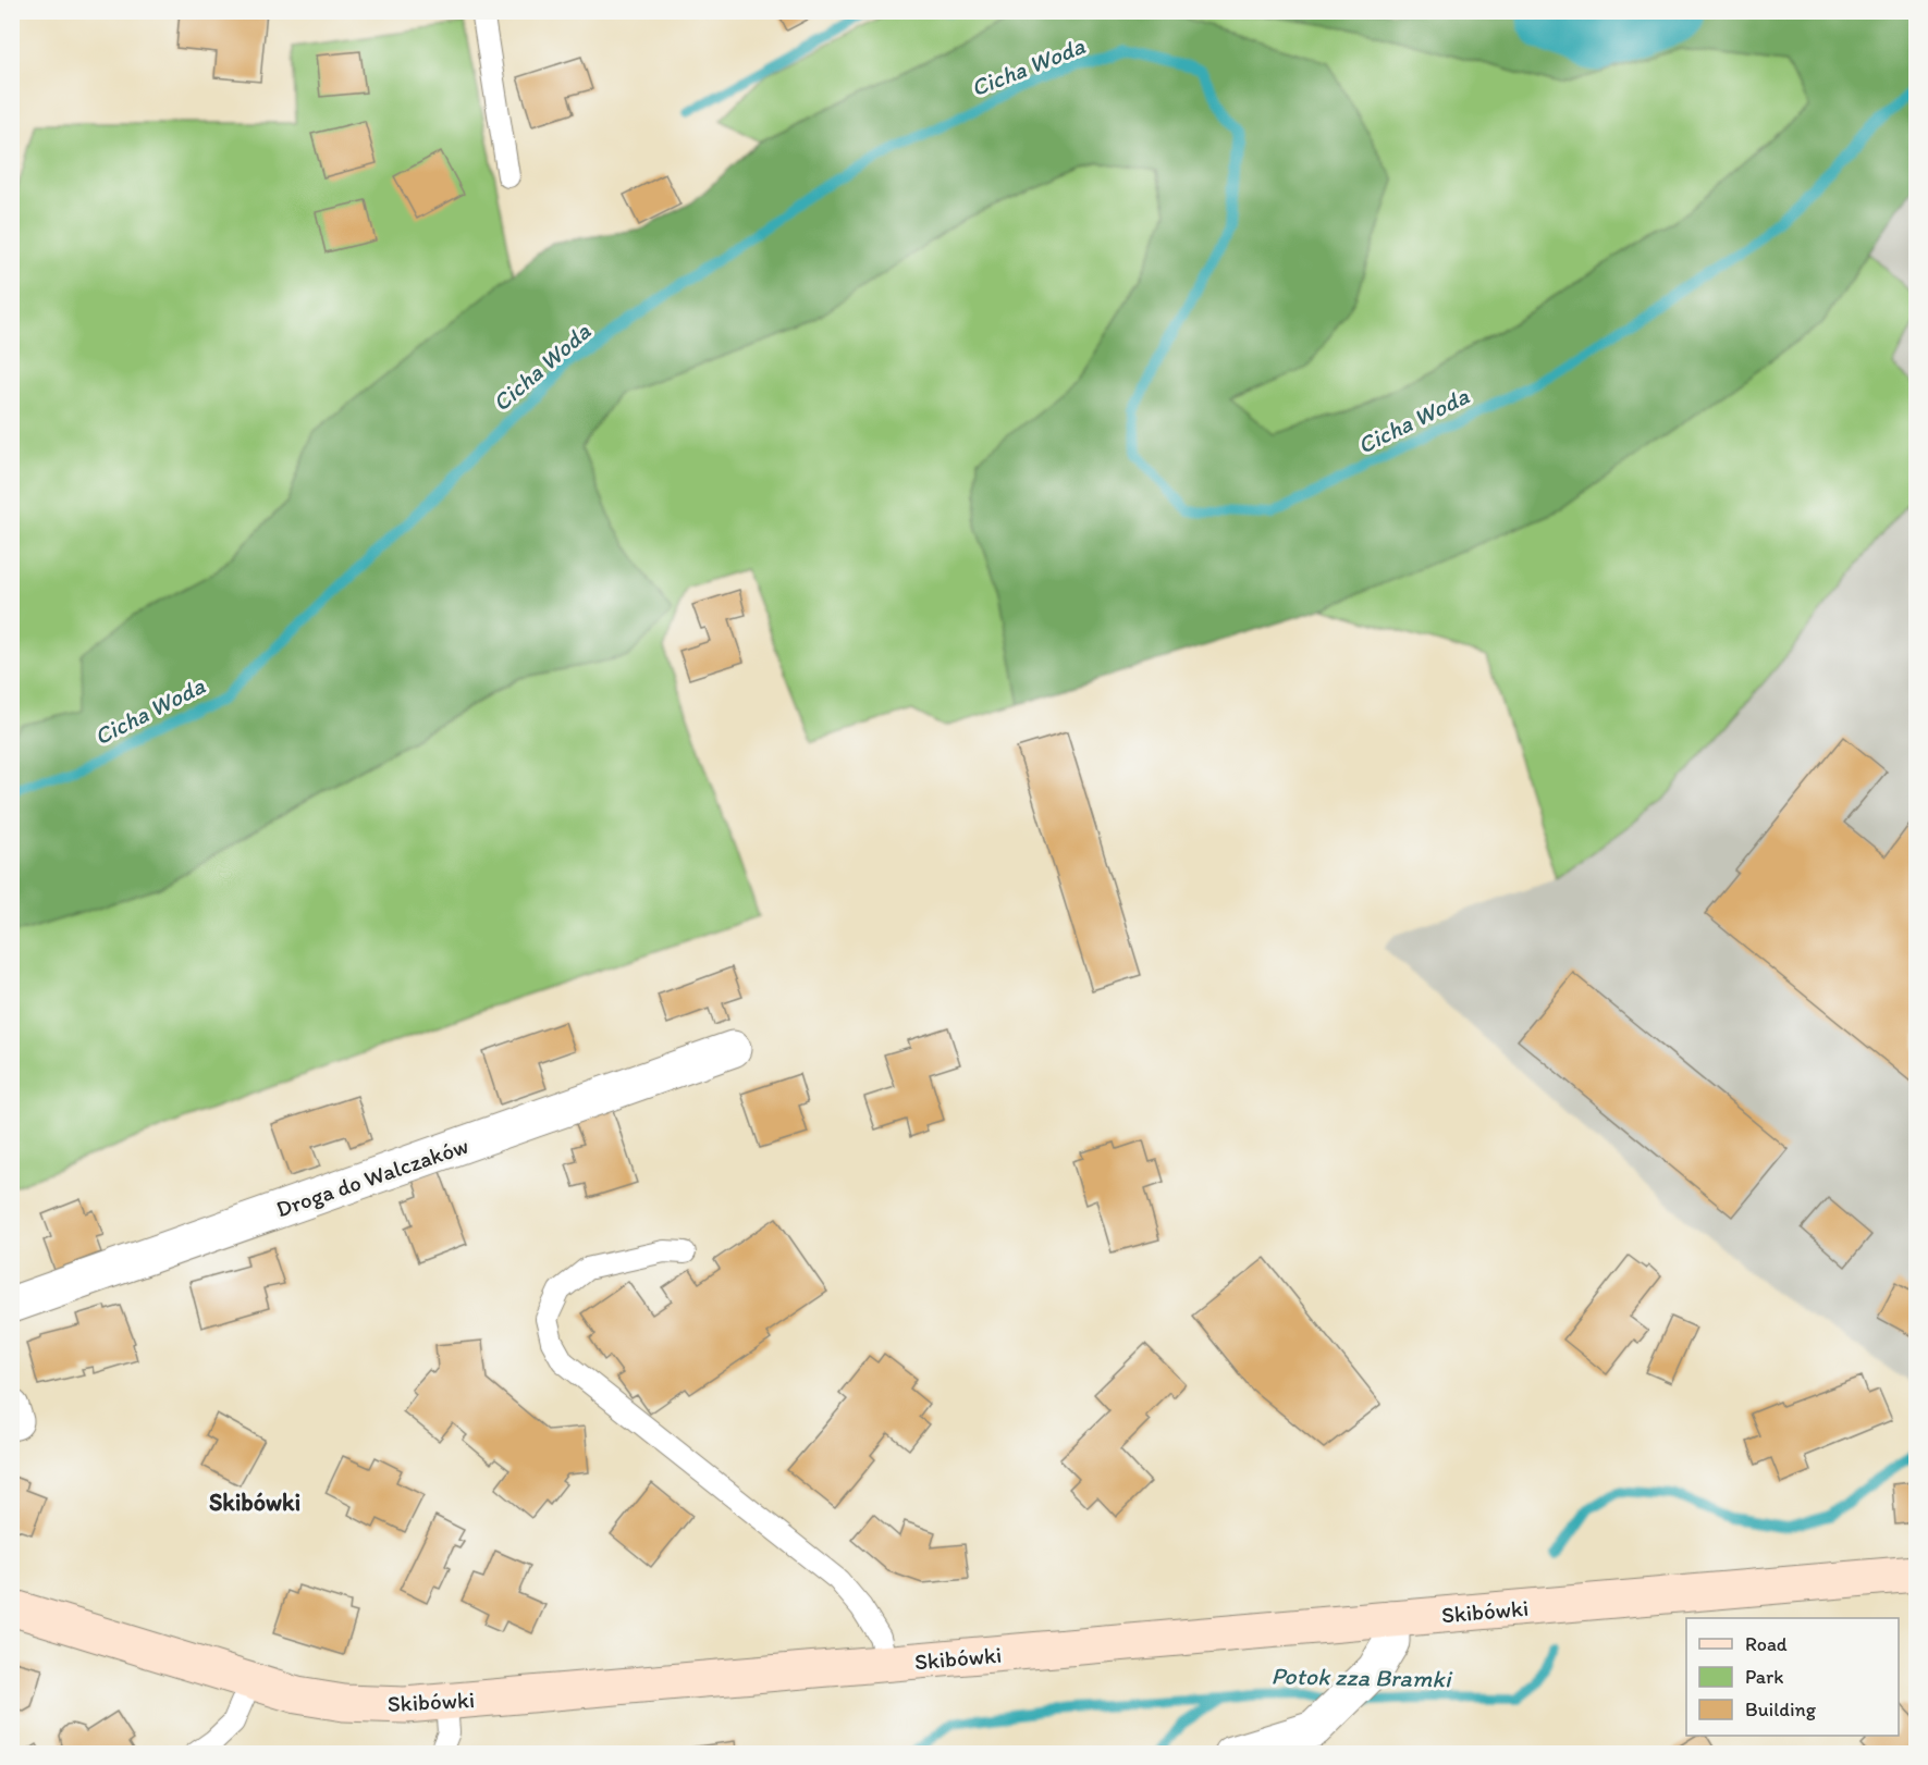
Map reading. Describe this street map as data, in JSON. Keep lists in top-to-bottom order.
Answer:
{
  "streets": {
    "main road": ["Skibówki"],
    "street": ["Droga do Walczaków"]
  },
  "districts": ["Skibówki"],
  "water": ["Cicha Woda", "Potok zza Bramki"],
  "legend": ["Road", "Park", "Building"]
}
